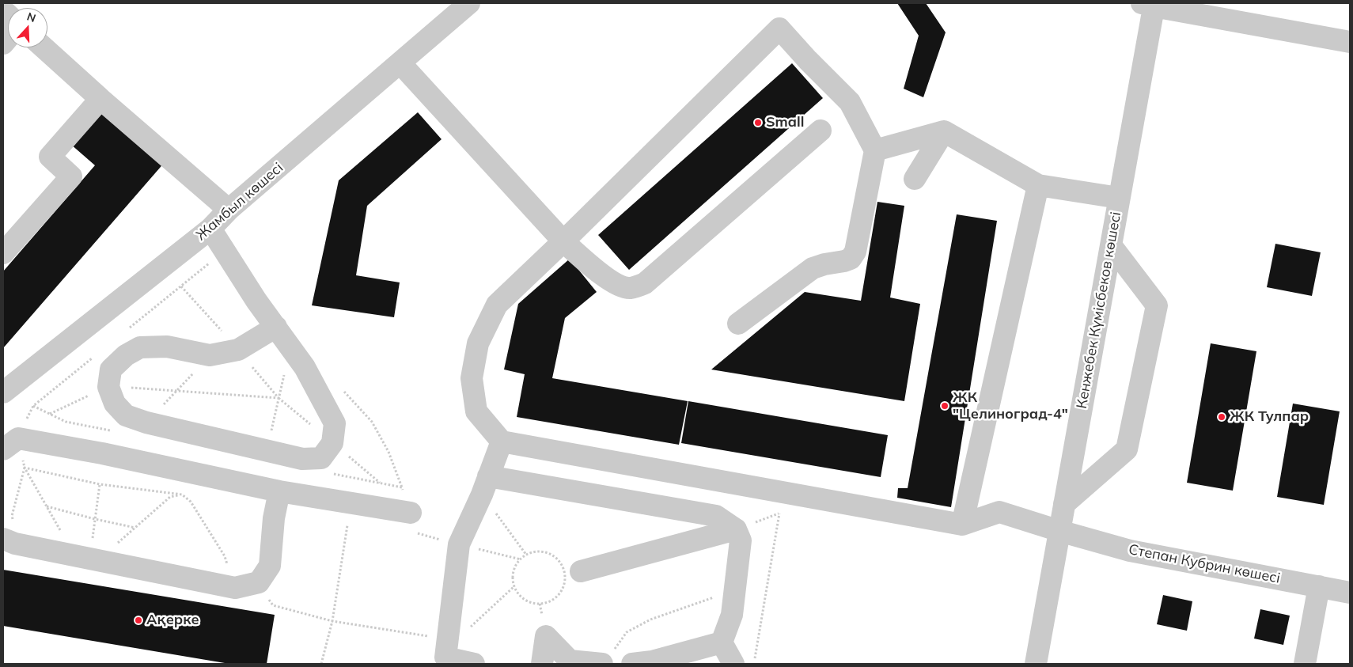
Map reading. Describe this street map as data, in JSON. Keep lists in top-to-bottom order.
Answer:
{
  "streets": {
    "street": ["Жамбыл көшесі", "Кенжебек Күмісбеков көшесі", "Степан Кубрин көшесі"]
  },
  "crossings": [
    ["Кенжебек Күмісбеков көшесі", "Степан Кубрин көшесі"]
  ],
  "places": [
    "Small",
    "ЖК \"Целиноград-4\"",
    "ЖК Тулпар",
    "Ақерке"
  ],
  "north": "top"
}
